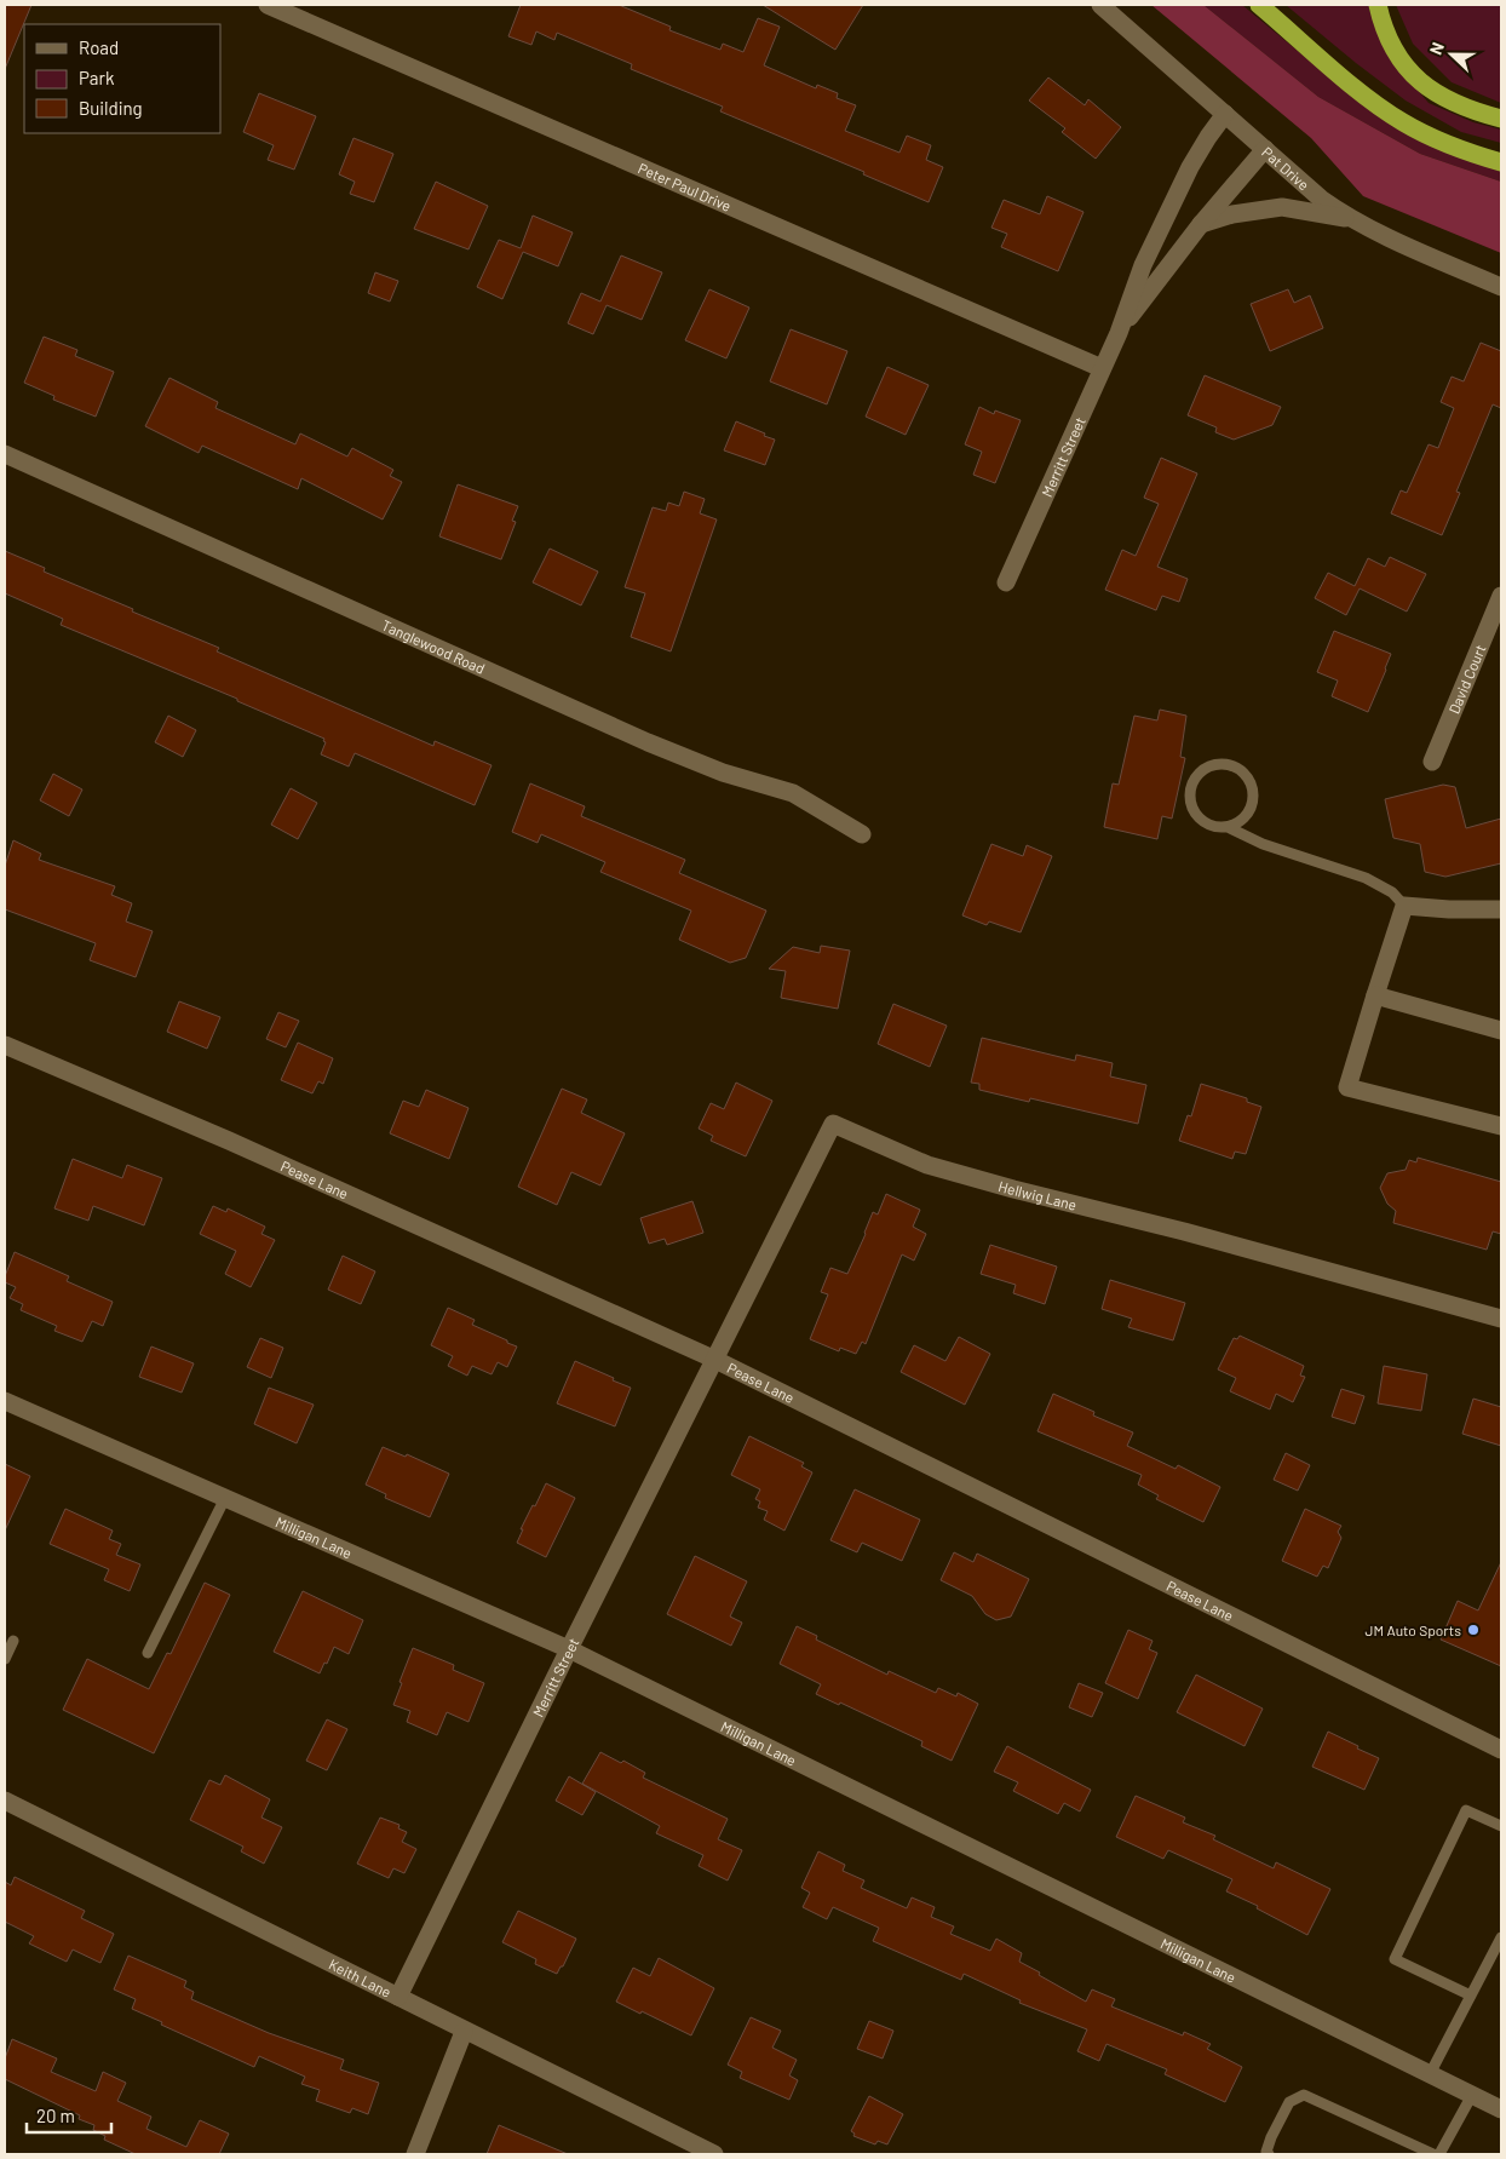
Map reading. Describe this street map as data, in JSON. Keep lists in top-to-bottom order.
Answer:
{
  "streets": {
    "street": [
      "Pat Drive",
      "Peter Paul Drive",
      "Merritt Street",
      "Tanglewood Road",
      "David Court",
      "Pease Lane",
      "Hellwig Lane",
      "Milligan Lane",
      "Keith Lane"
    ]
  },
  "crossings": [
    ["Pat Drive", "Merritt Street"],
    ["Peter Paul Drive", "Merritt Street"],
    ["Merritt Street", "Pease Lane"],
    ["Merritt Street", "Hellwig Lane"],
    ["Merritt Street", "Milligan Lane"],
    ["Merritt Street", "Keith Lane"],
    ["Pease Lane", "Hellwig Lane"]
  ],
  "places": ["JM Auto Sports"],
  "legend": ["Road", "Park", "Building"],
  "scale_bar": "20 m",
  "north": "left"
}
